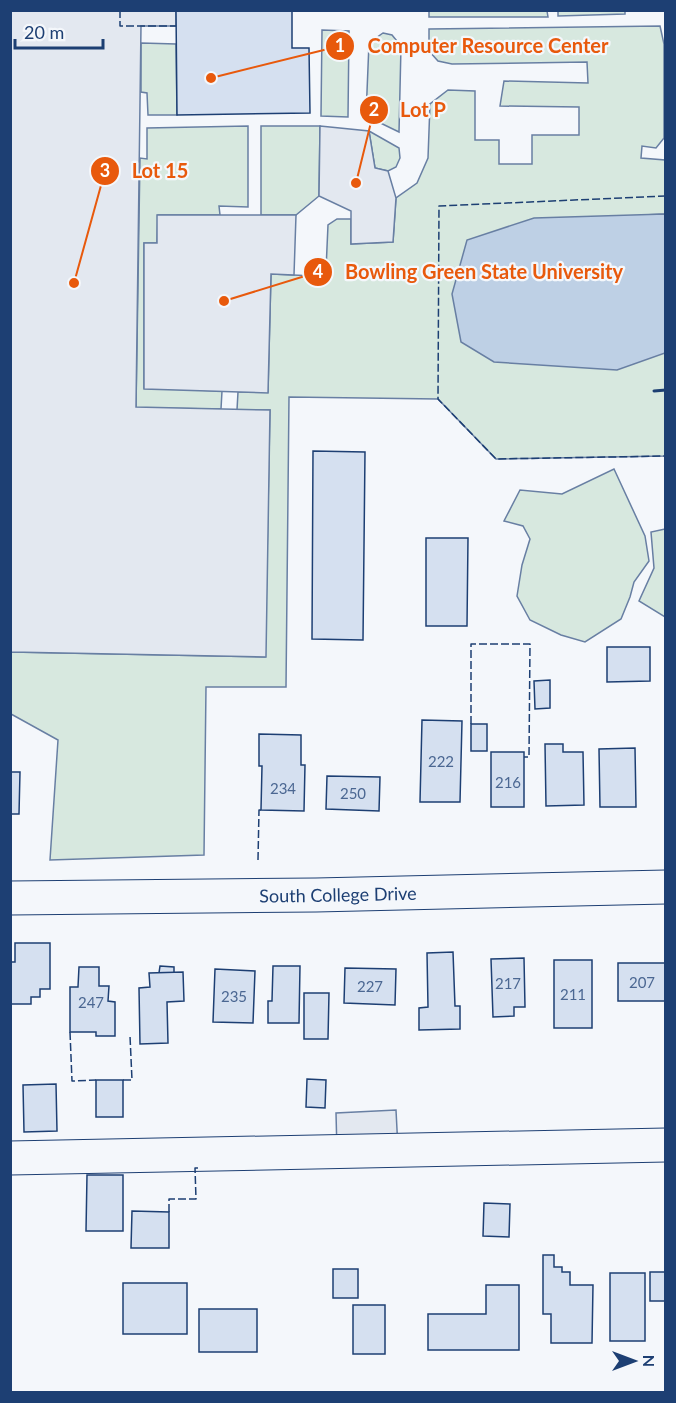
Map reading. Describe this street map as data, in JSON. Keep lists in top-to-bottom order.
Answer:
{
  "streets": {
    "street": ["South College Drive"]
  },
  "places": [
    "Computer Resource Center",
    "Lot P",
    "Lot 15",
    "Bowling Green State University"
  ],
  "house_numbers": [
    "222",
    "216",
    "234",
    "250",
    "207",
    "217",
    "227",
    "211",
    "235",
    "247"
  ],
  "scale_bar": "20 m",
  "north": "right"
}
